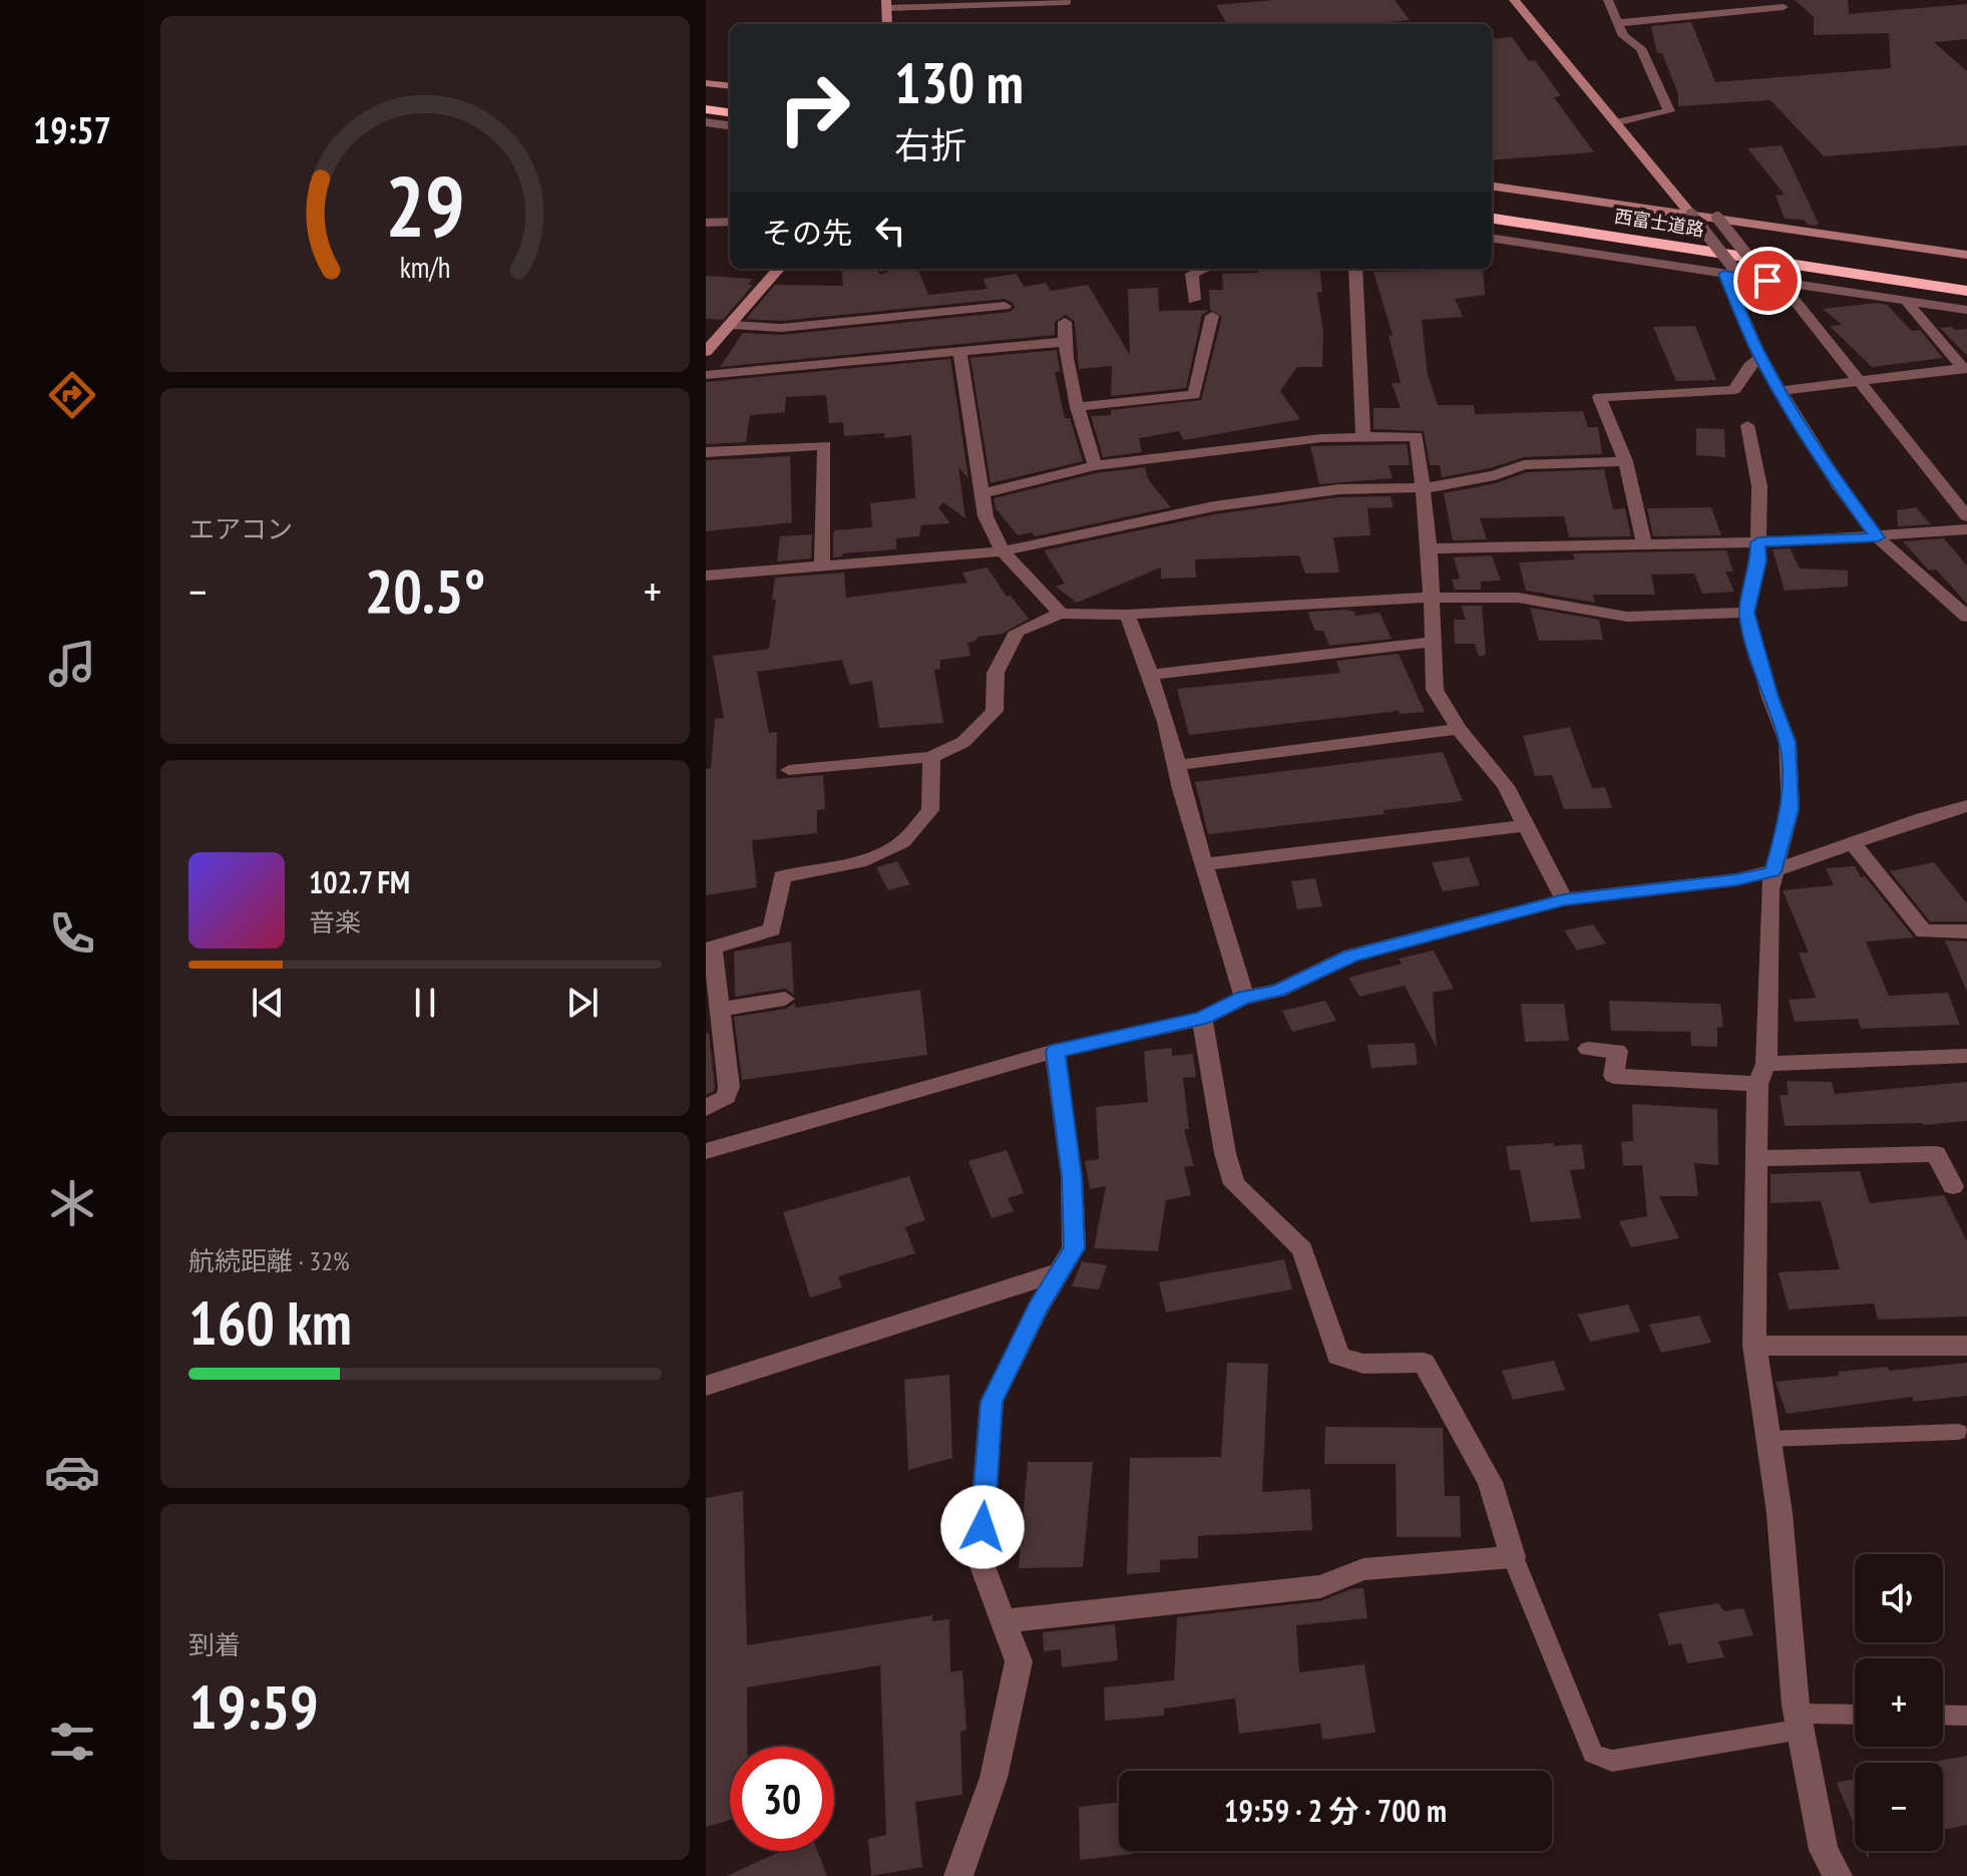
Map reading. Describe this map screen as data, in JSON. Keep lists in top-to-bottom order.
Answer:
{
  "streets": {
    "highway": ["西富士道路"]
  },
  "page": {
    "tabs": "19:57",
    "turn": ["130 m", "右折"],
    "then": "その先",
    "tile": [
      "エアコン",
      ["航続距離 · 32%", "160 km"],
      ["到着", "19:59"]
    ],
    "heat": ["−", "20.5°", "+"],
    "song": ["102.7 FM", "音楽"],
    "map_buttons": ["+", "−"],
    "limit": "30",
    "trip": "19:59 · 2 分 · 700 m",
    "gauge": ["29", "km/h"]
  }
}
